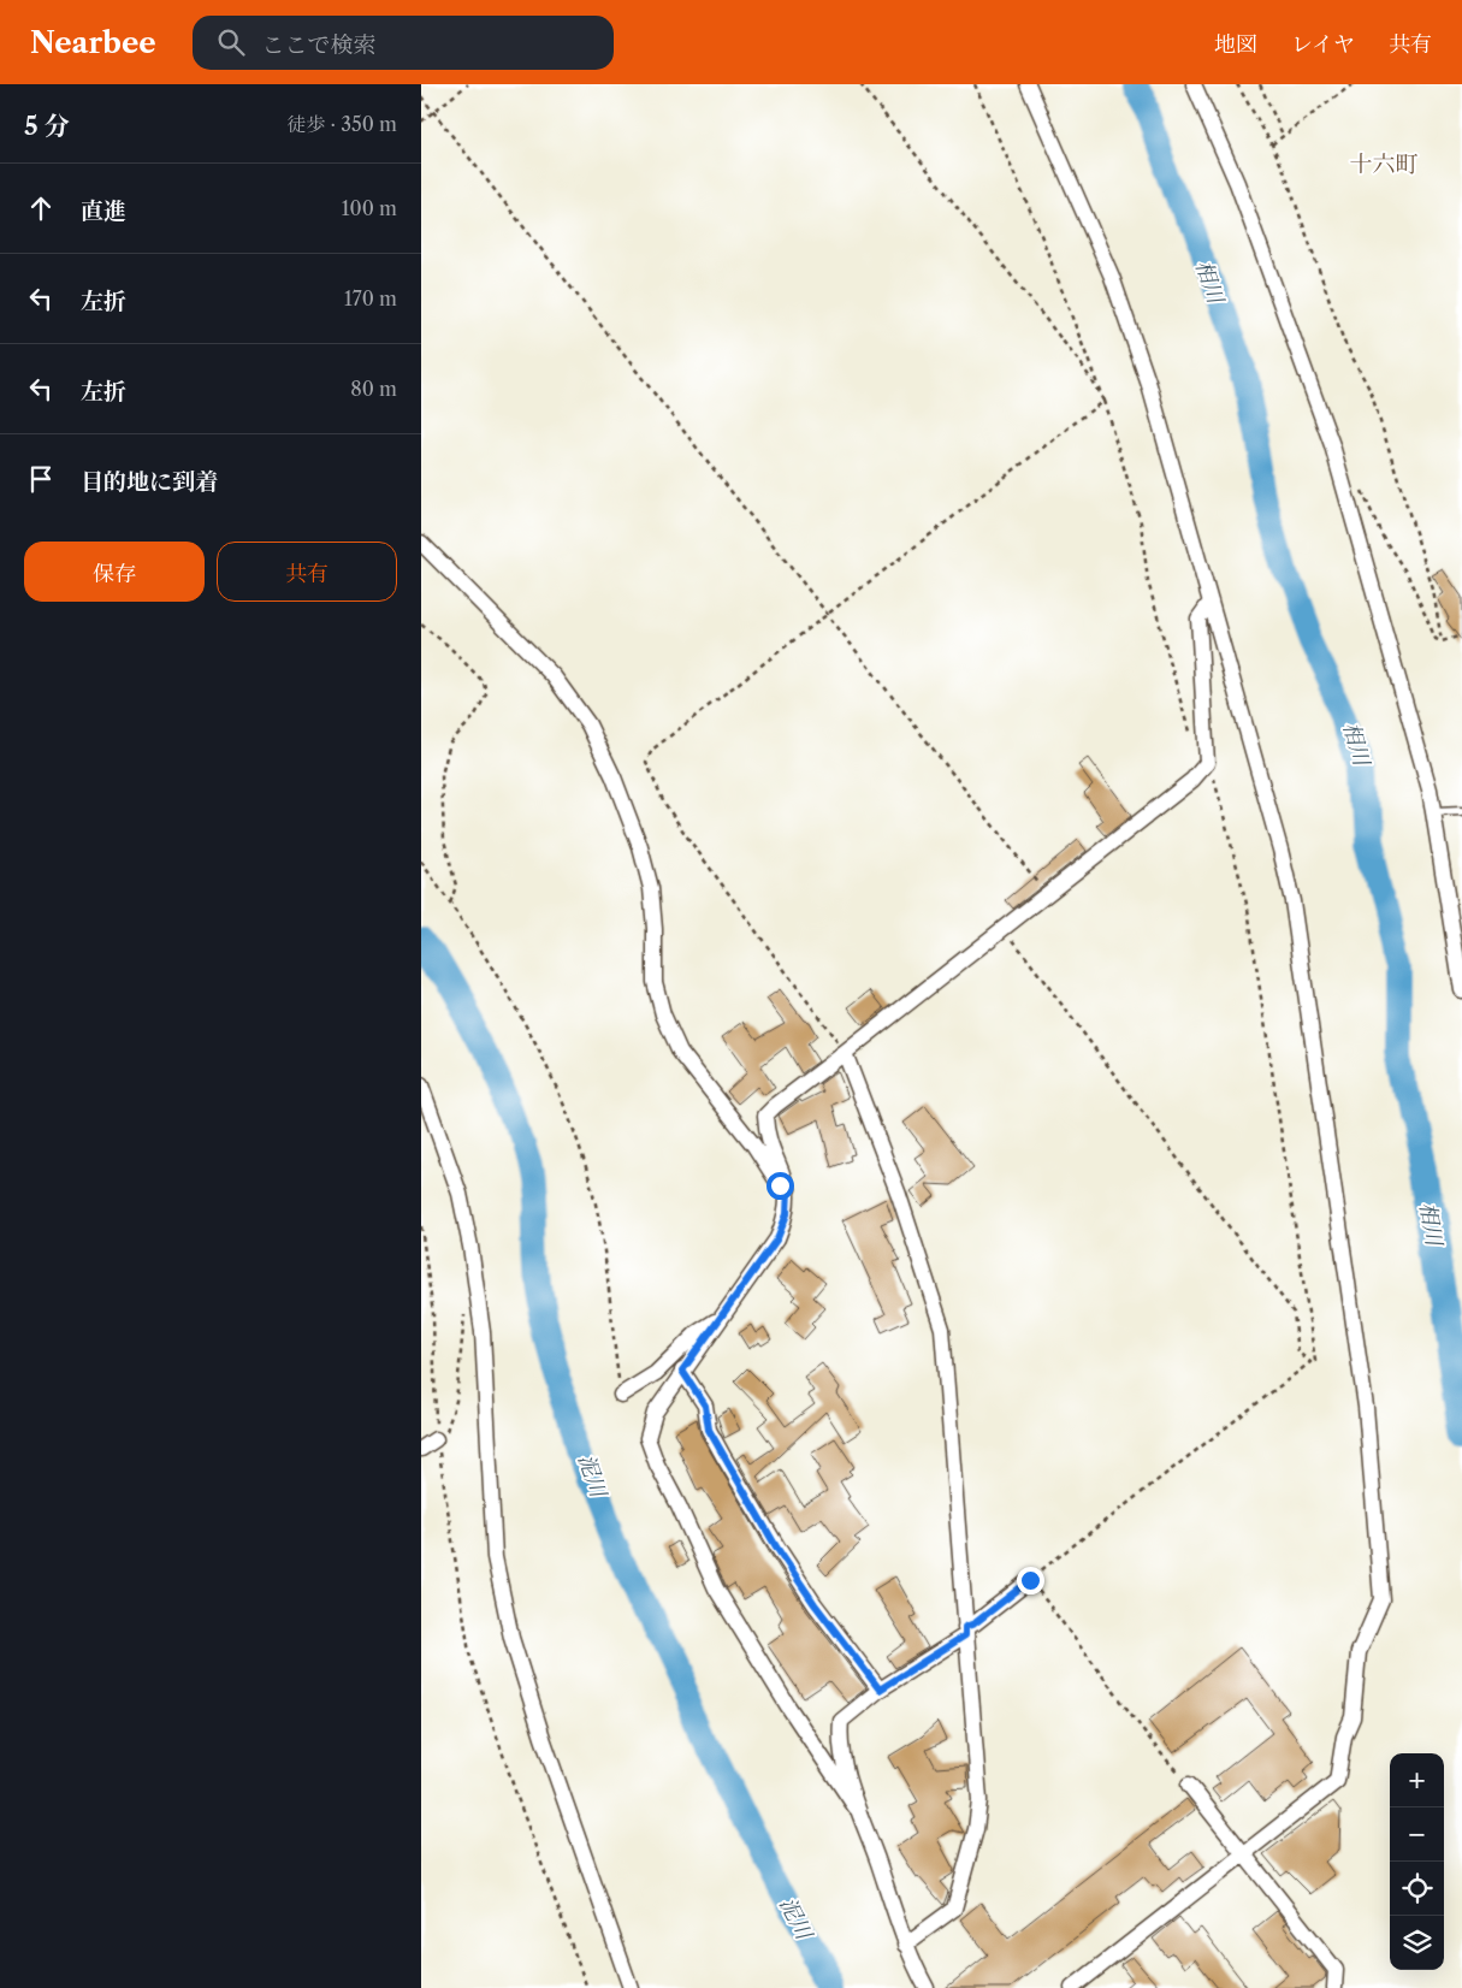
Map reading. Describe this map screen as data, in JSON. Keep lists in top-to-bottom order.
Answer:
{
  "districts": ["十六町"],
  "water": ["相川", "泥川"],
  "page": {
    "header": "Nearbee",
    "search": "ここで検索",
    "nav": ["地図", "レイヤ", "共有"],
    "heading": ["5 分", "徒歩 · 350 m"],
    "list": [
      ["直進", "100 m"],
      ["左折", "170 m"],
      ["左折", "80 m"],
      "目的地に到着"
    ],
    "buttons": ["保存", "共有"],
    "map_buttons": ["+", "−"]
  }
}
